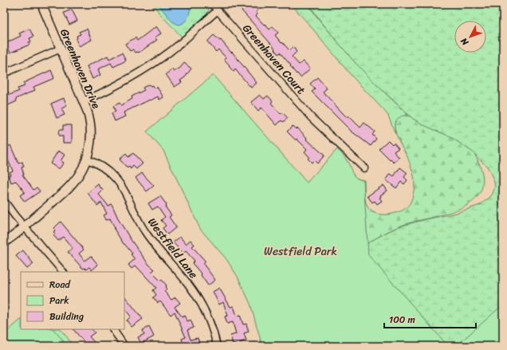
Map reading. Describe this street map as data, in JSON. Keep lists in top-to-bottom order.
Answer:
{
  "streets": {
    "street": ["Greenhaven Court", "Greenhaven Drive", "Westfield Lane"]
  },
  "crossings": [
    ["Greenhaven Drive", "Westfield Lane"]
  ],
  "parks": ["Westfield Park"],
  "legend": ["Road", "Park", "Building"],
  "scale_bar": "100 m",
  "north": "bottom left"
}
